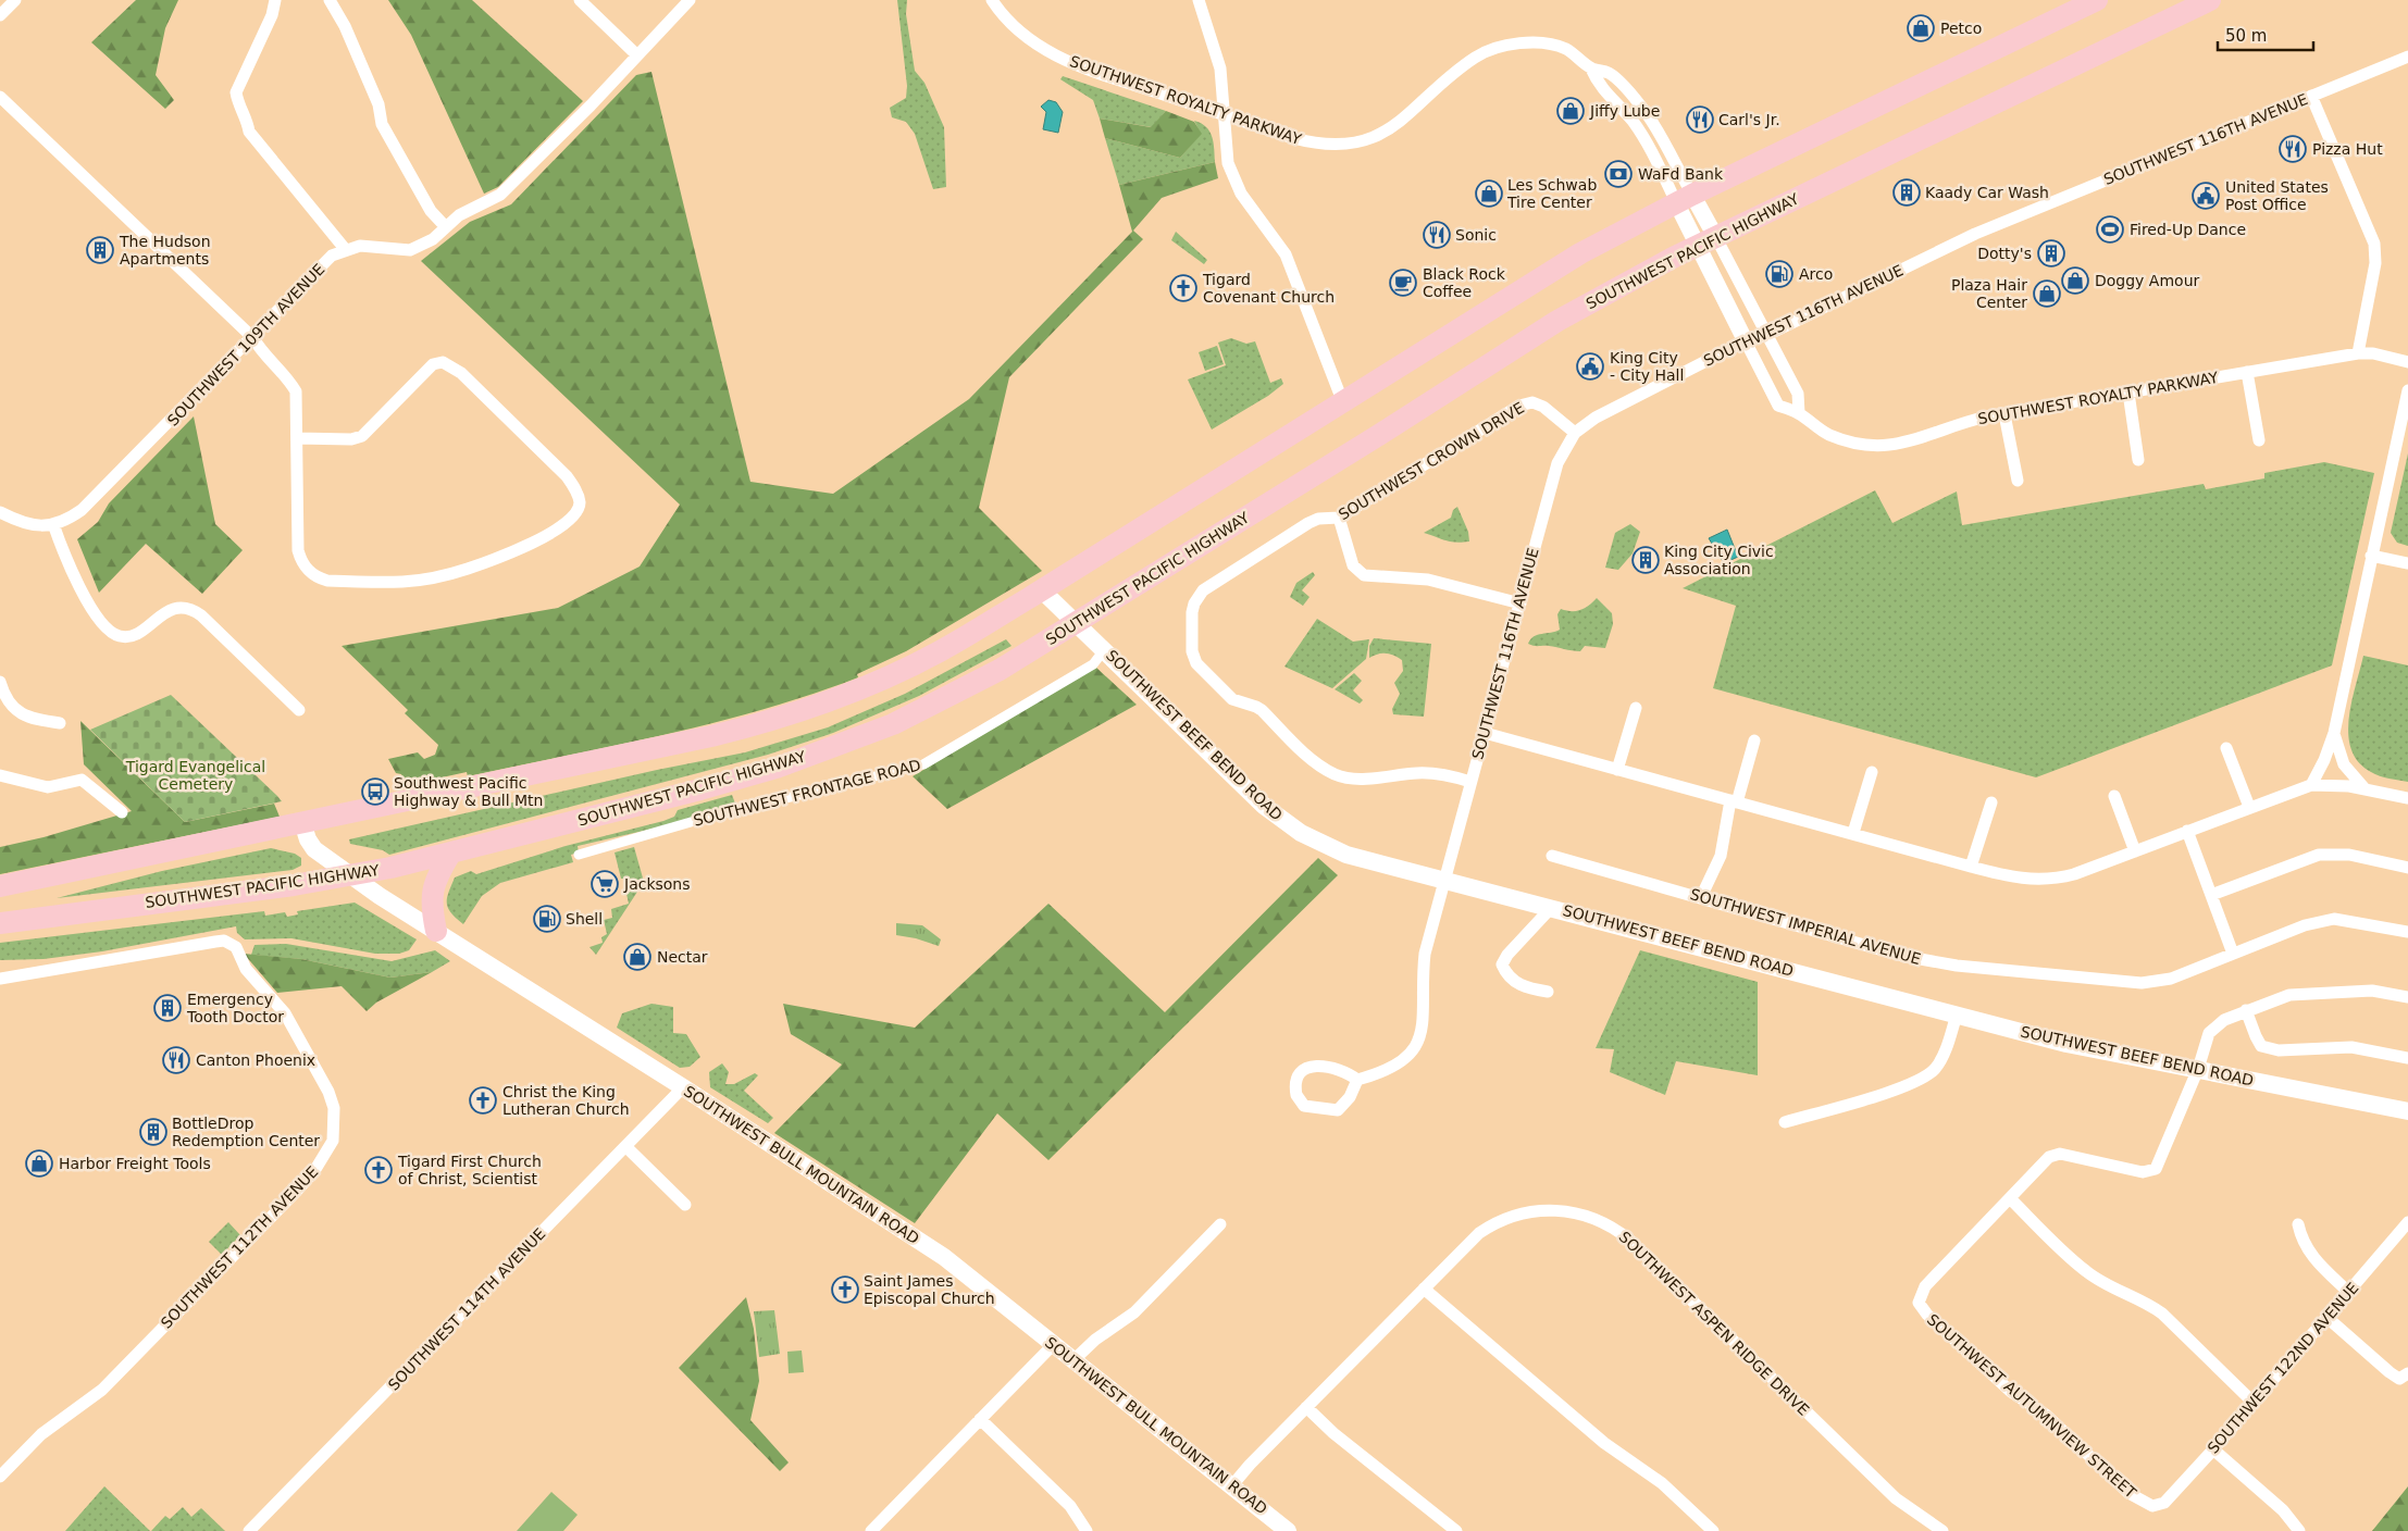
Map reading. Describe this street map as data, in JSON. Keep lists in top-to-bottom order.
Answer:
{
  "streets": {
    "highway": ["SOUTHWEST PACIFIC HIGHWAY"],
    "main road": ["SOUTHWEST BEEF BEND ROAD", "SOUTHWEST BULL MOUNTAIN ROAD"],
    "street": [
      "SOUTHWEST ROYALTY PARKWAY",
      "SOUTHWEST 116TH AVENUE",
      "SOUTHWEST 109TH AVENUE",
      "SOUTHWEST CROWN DRIVE",
      "SOUTHWEST FRONTAGE ROAD",
      "SOUTHWEST IMPERIAL AVENUE",
      "SOUTHWEST 112TH AVENUE",
      "SOUTHWEST 114TH AVENUE",
      "SOUTHWEST ASPEN RIDGE DRIVE",
      "SOUTHWEST 122ND AVENUE",
      "SOUTHWEST AUTUMNVIEW STREET"
    ]
  },
  "crossings": [
    ["SOUTHWEST ROYALTY PARKWAY", "SOUTHWEST 116TH AVENUE"],
    ["SOUTHWEST ROYALTY PARKWAY", "SOUTHWEST PACIFIC HIGHWAY"],
    ["SOUTHWEST 116TH AVENUE", "SOUTHWEST CROWN DRIVE"],
    ["SOUTHWEST 116TH AVENUE", "SOUTHWEST BEEF BEND ROAD"],
    ["SOUTHWEST PACIFIC HIGHWAY", "SOUTHWEST BEEF BEND ROAD"],
    ["SOUTHWEST PACIFIC HIGHWAY", "SOUTHWEST BULL MOUNTAIN ROAD"],
    ["SOUTHWEST BEEF BEND ROAD", "SOUTHWEST FRONTAGE ROAD"],
    ["SOUTHWEST BULL MOUNTAIN ROAD", "SOUTHWEST 114TH AVENUE"],
    ["SOUTHWEST BULL MOUNTAIN ROAD", "SOUTHWEST ASPEN RIDGE DRIVE"],
    ["SOUTHWEST 122ND AVENUE", "SOUTHWEST AUTUMNVIEW STREET"]
  ],
  "parks": ["Tigard Evangelical Cemetery"],
  "places": {
    "shop": [
      "Petco",
      "Jiffy Lube",
      "Les Schwab Tire Center",
      "Doggy Amour",
      "Plaza Hair Center",
      "Nectar",
      "Harbor Freight Tools"
    ],
    "restaurant": [
      "Carl's Jr.",
      "Pizza Hut",
      "Sonic",
      "Canton Phoenix"
    ],
    "bank": ["WaFd Bank"],
    "building": [
      "Kaady Car Wash",
      "The Hudson Apartments",
      "Dotty's",
      "King City Civic Association",
      "Emergency Tooth Doctor",
      "BottleDrop Redemption Center"
    ],
    "public building": ["United States Post Office", "King City - City Hall"],
    "sports": ["Fired-Up Dance"],
    "fuel station": ["Arco", "Shell"],
    "cafe": ["Black Rock Coffee"],
    "church": [
      "Tigard Covenant Church",
      "Christ the King Lutheran Church",
      "Tigard First Church of Christ, Scientist",
      "Saint James Episcopal Church"
    ],
    "bus stop": ["Southwest Pacific Highway & Bull Mtn"],
    "supermarket": ["Jacksons"]
  },
  "scale_bar": "50 m"
}
